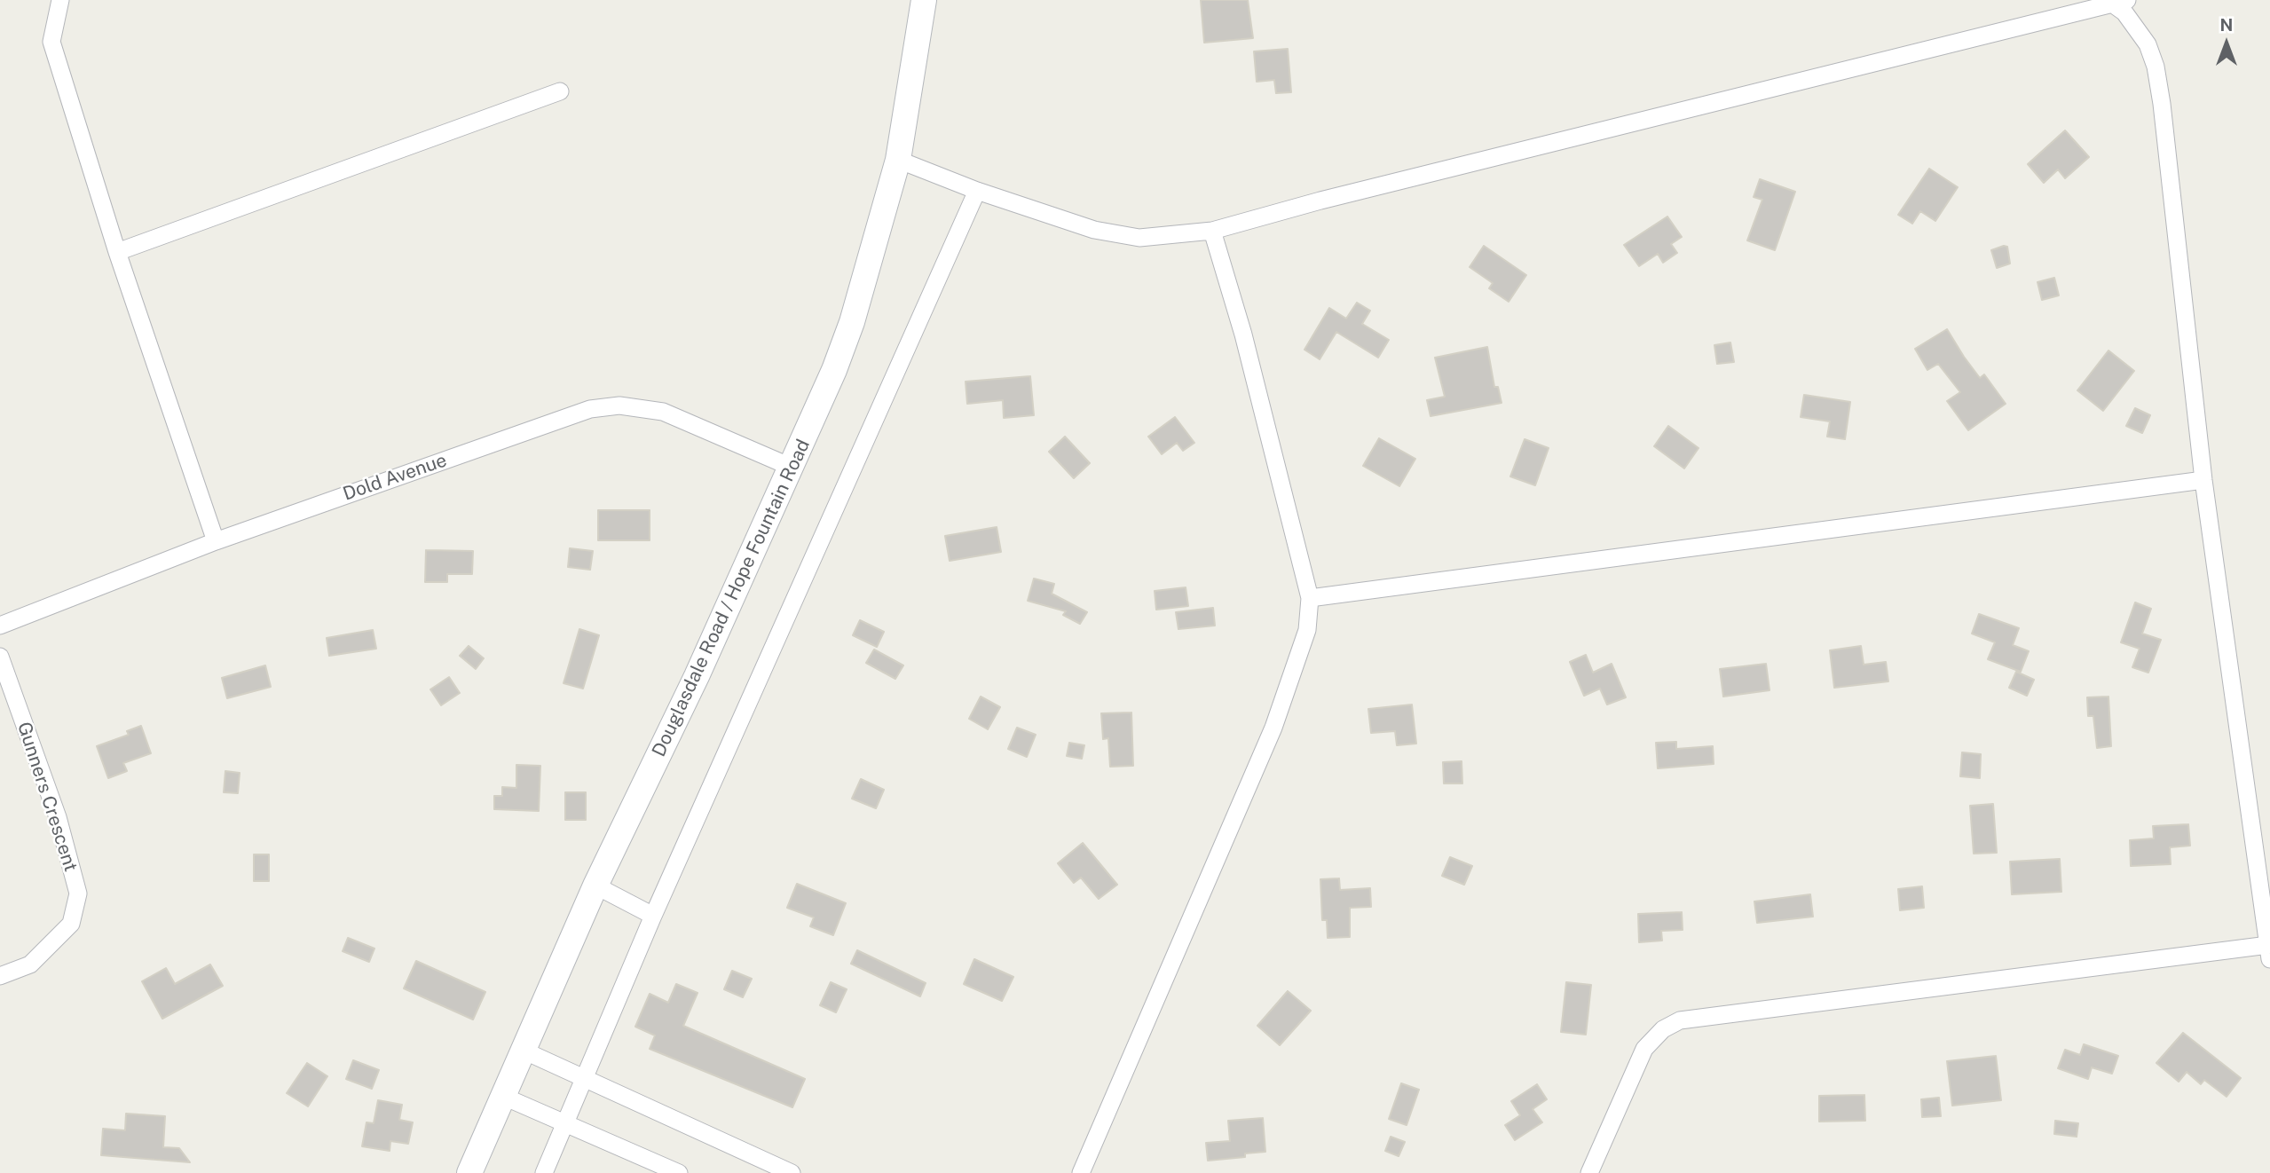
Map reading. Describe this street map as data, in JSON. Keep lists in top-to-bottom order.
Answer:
{
  "streets": {
    "main road": ["Douglasdale Road / Hope Fountain Road"],
    "street": ["Dold Avenue", "Gunners Crescent"]
  },
  "crossings": [
    ["Dold Avenue", "Douglasdale Road / Hope Fountain Road"]
  ],
  "north": "top"
}
